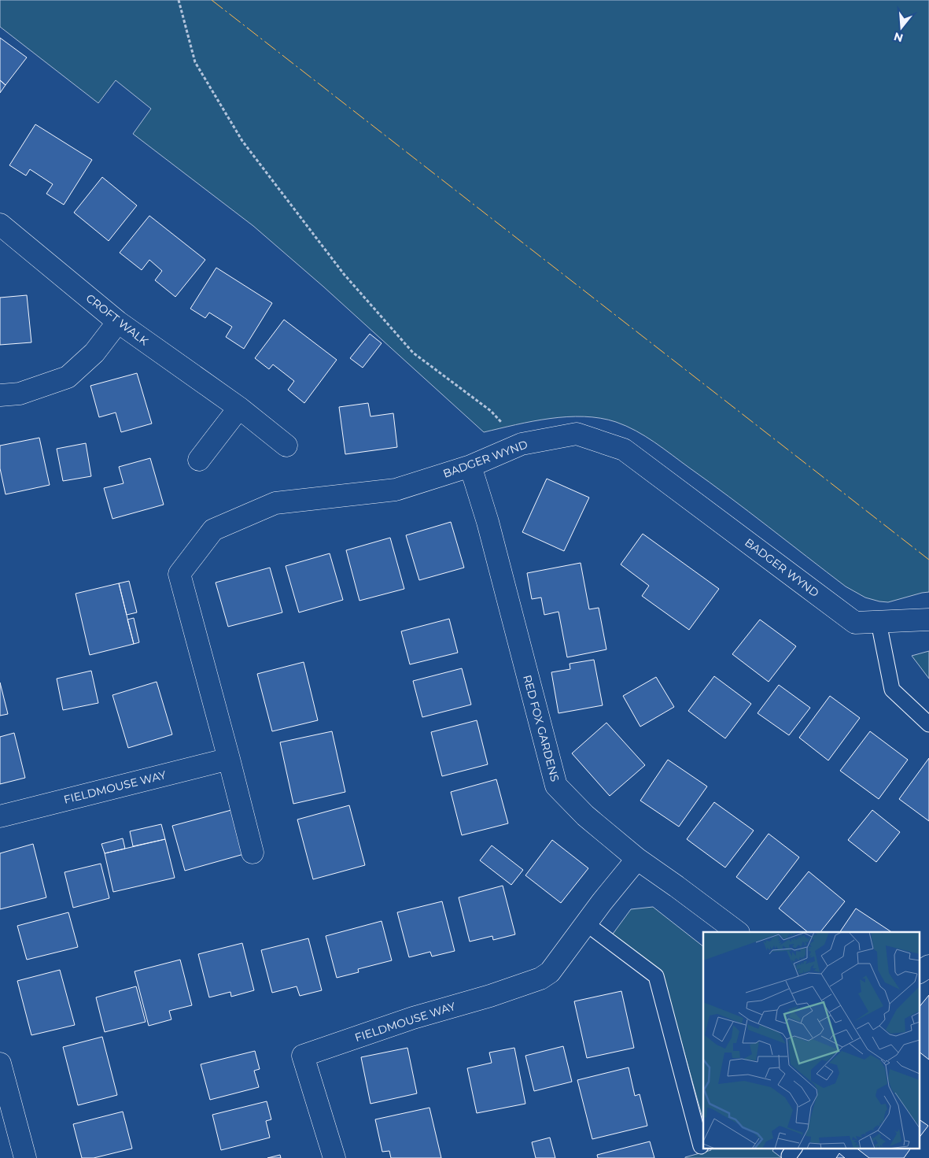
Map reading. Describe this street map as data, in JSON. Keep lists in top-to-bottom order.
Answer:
{
  "streets": {
    "street": [
      "CROFT WALK",
      "BADGER WYND",
      "RED FOX GARDENS",
      "FIELDMOUSE WAY"
    ]
  },
  "crossings": [
    ["BADGER WYND", "RED FOX GARDENS"],
    ["BADGER WYND", "FIELDMOUSE WAY"],
    ["RED FOX GARDENS", "FIELDMOUSE WAY"]
  ],
  "north": "bottom"
}
